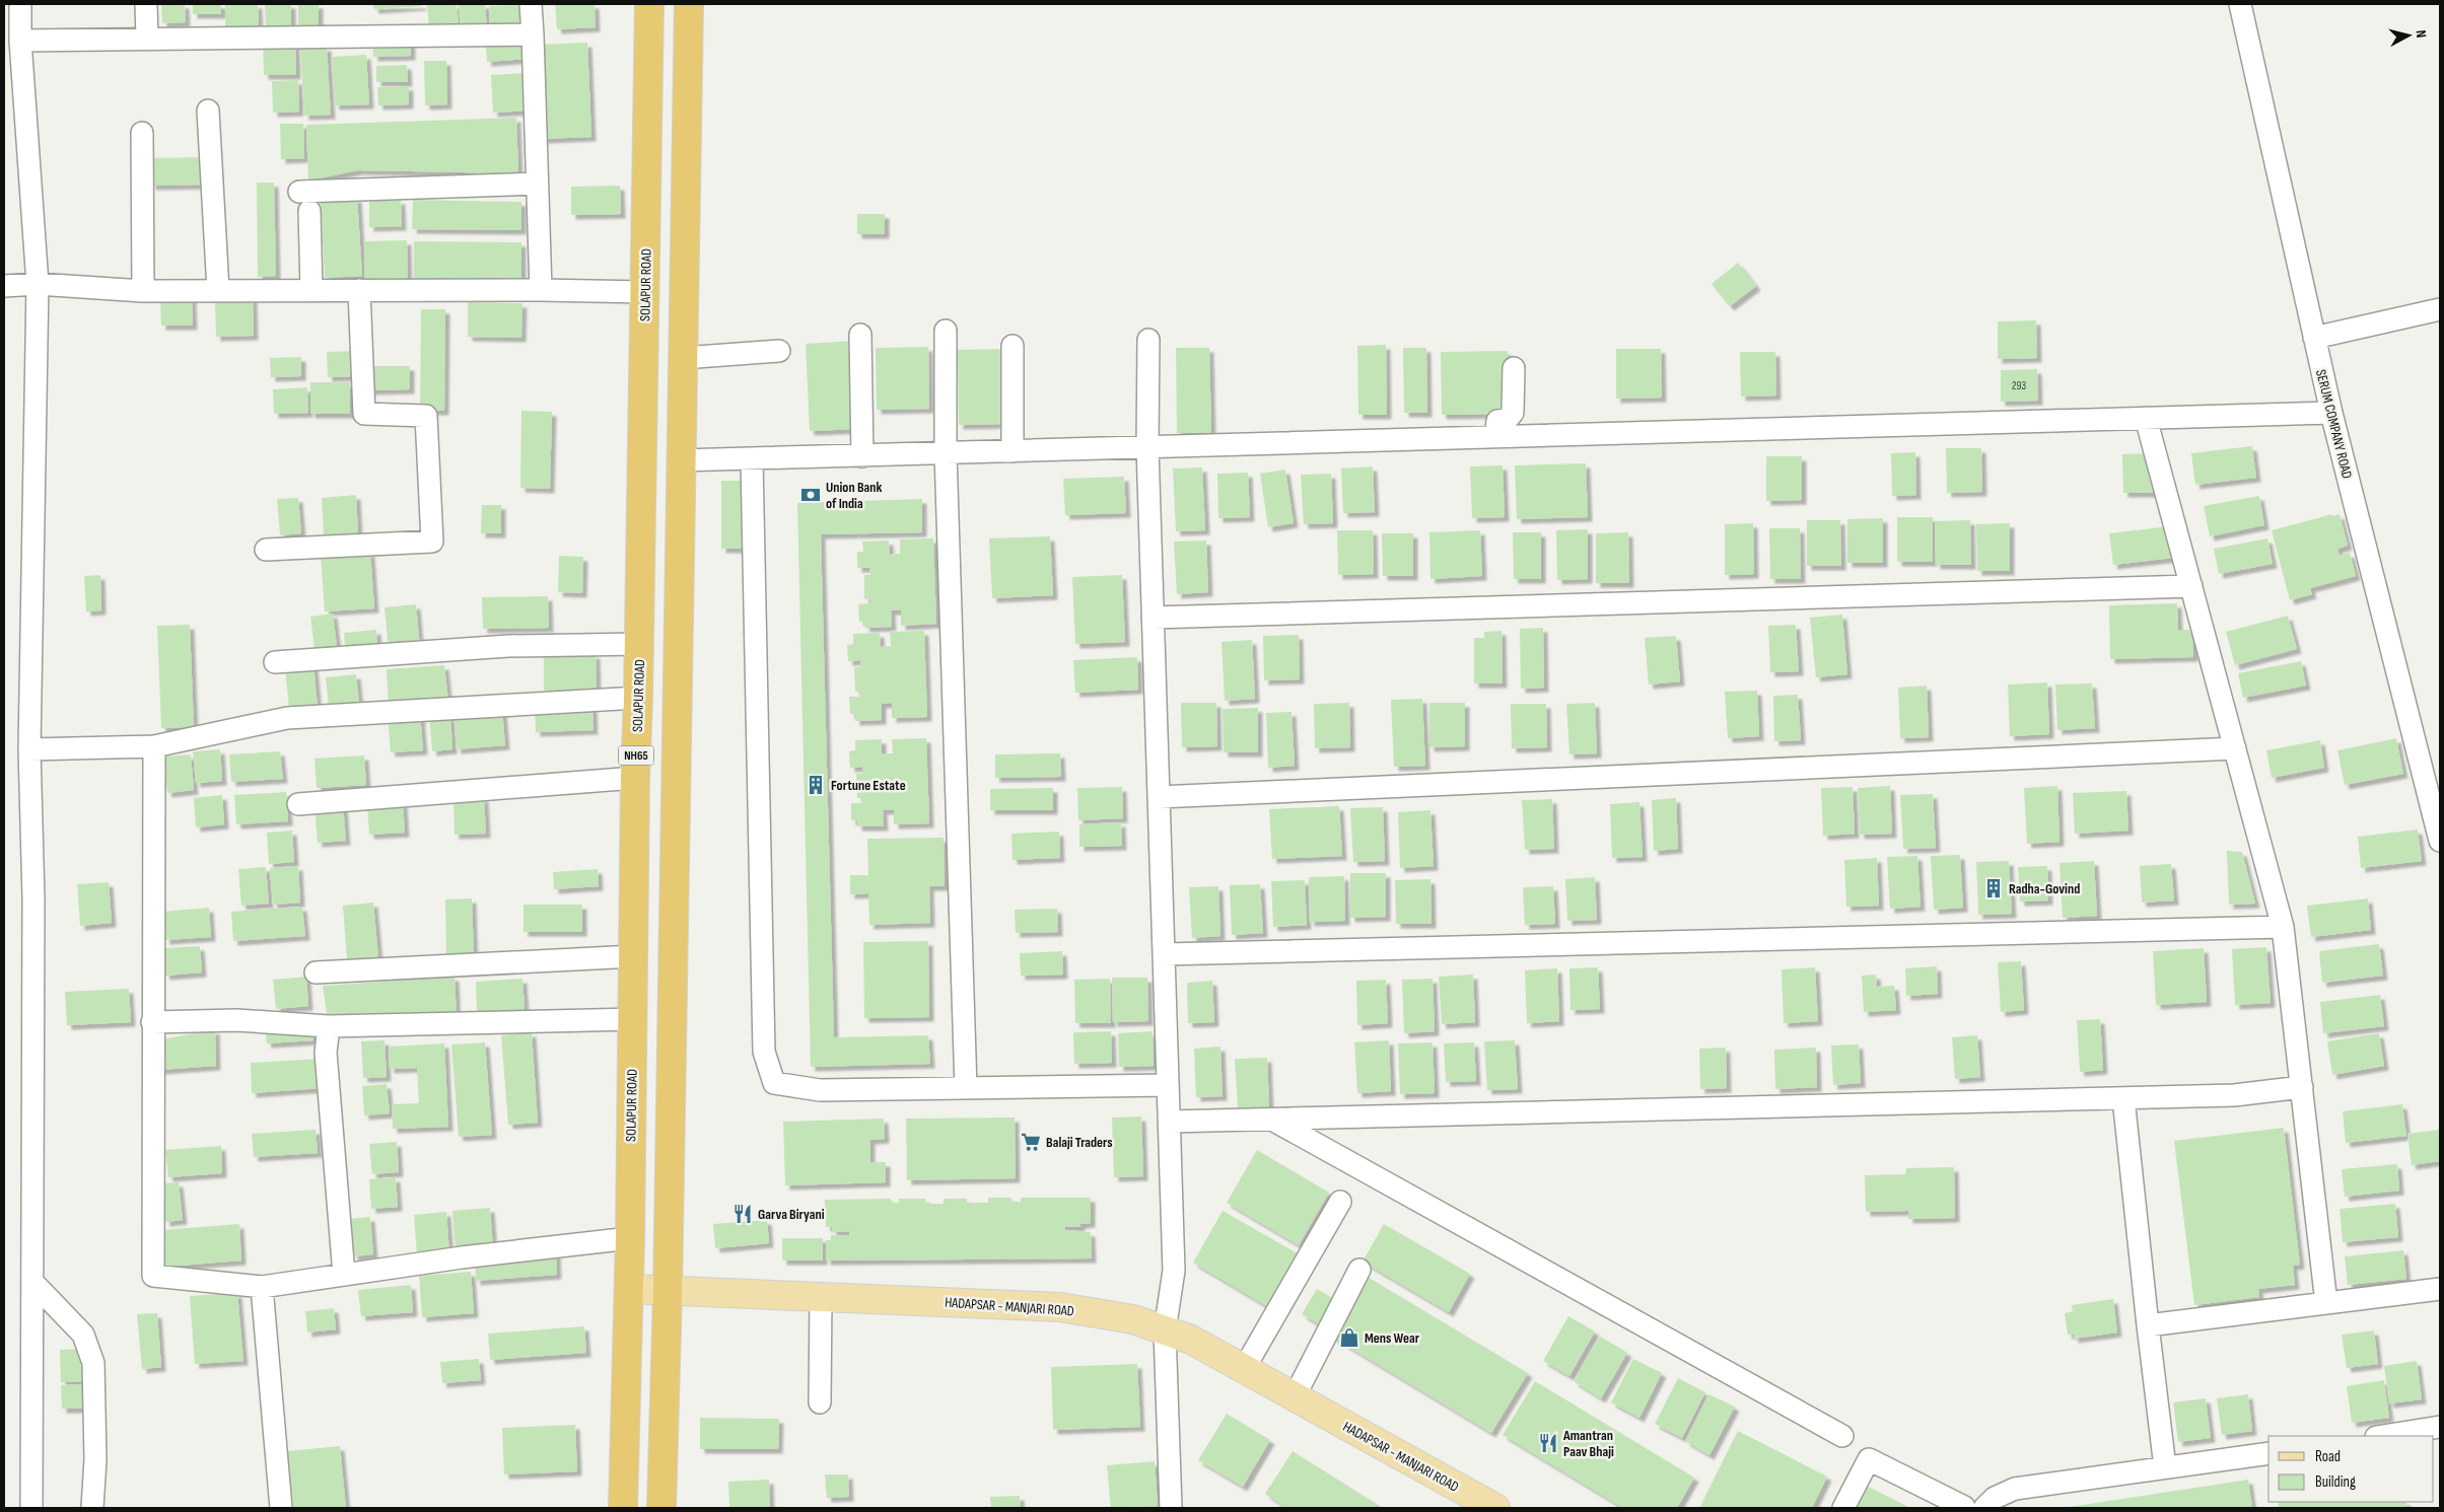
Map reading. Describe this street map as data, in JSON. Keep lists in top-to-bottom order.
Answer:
{
  "streets": {
    "highway": ["SOLAPUR ROAD", "NH65"],
    "main road": ["HADAPSAR - MANJARI ROAD"],
    "street": ["SERUM COMPANY ROAD"]
  },
  "crossings": [
    ["SOLAPUR ROAD", "HADAPSAR - MANJARI ROAD"]
  ],
  "places": {
    "bank": ["Union Bank of India"],
    "building": ["Fortune Estate", "Radha-Govind"],
    "supermarket": ["Balaji Traders"],
    "restaurant": ["Garva Biryani", "Amantran Paav Bhaji"],
    "shop": ["Mens Wear"]
  },
  "house_numbers": ["293"],
  "legend": ["Road", "Building"],
  "north": "right"
}
